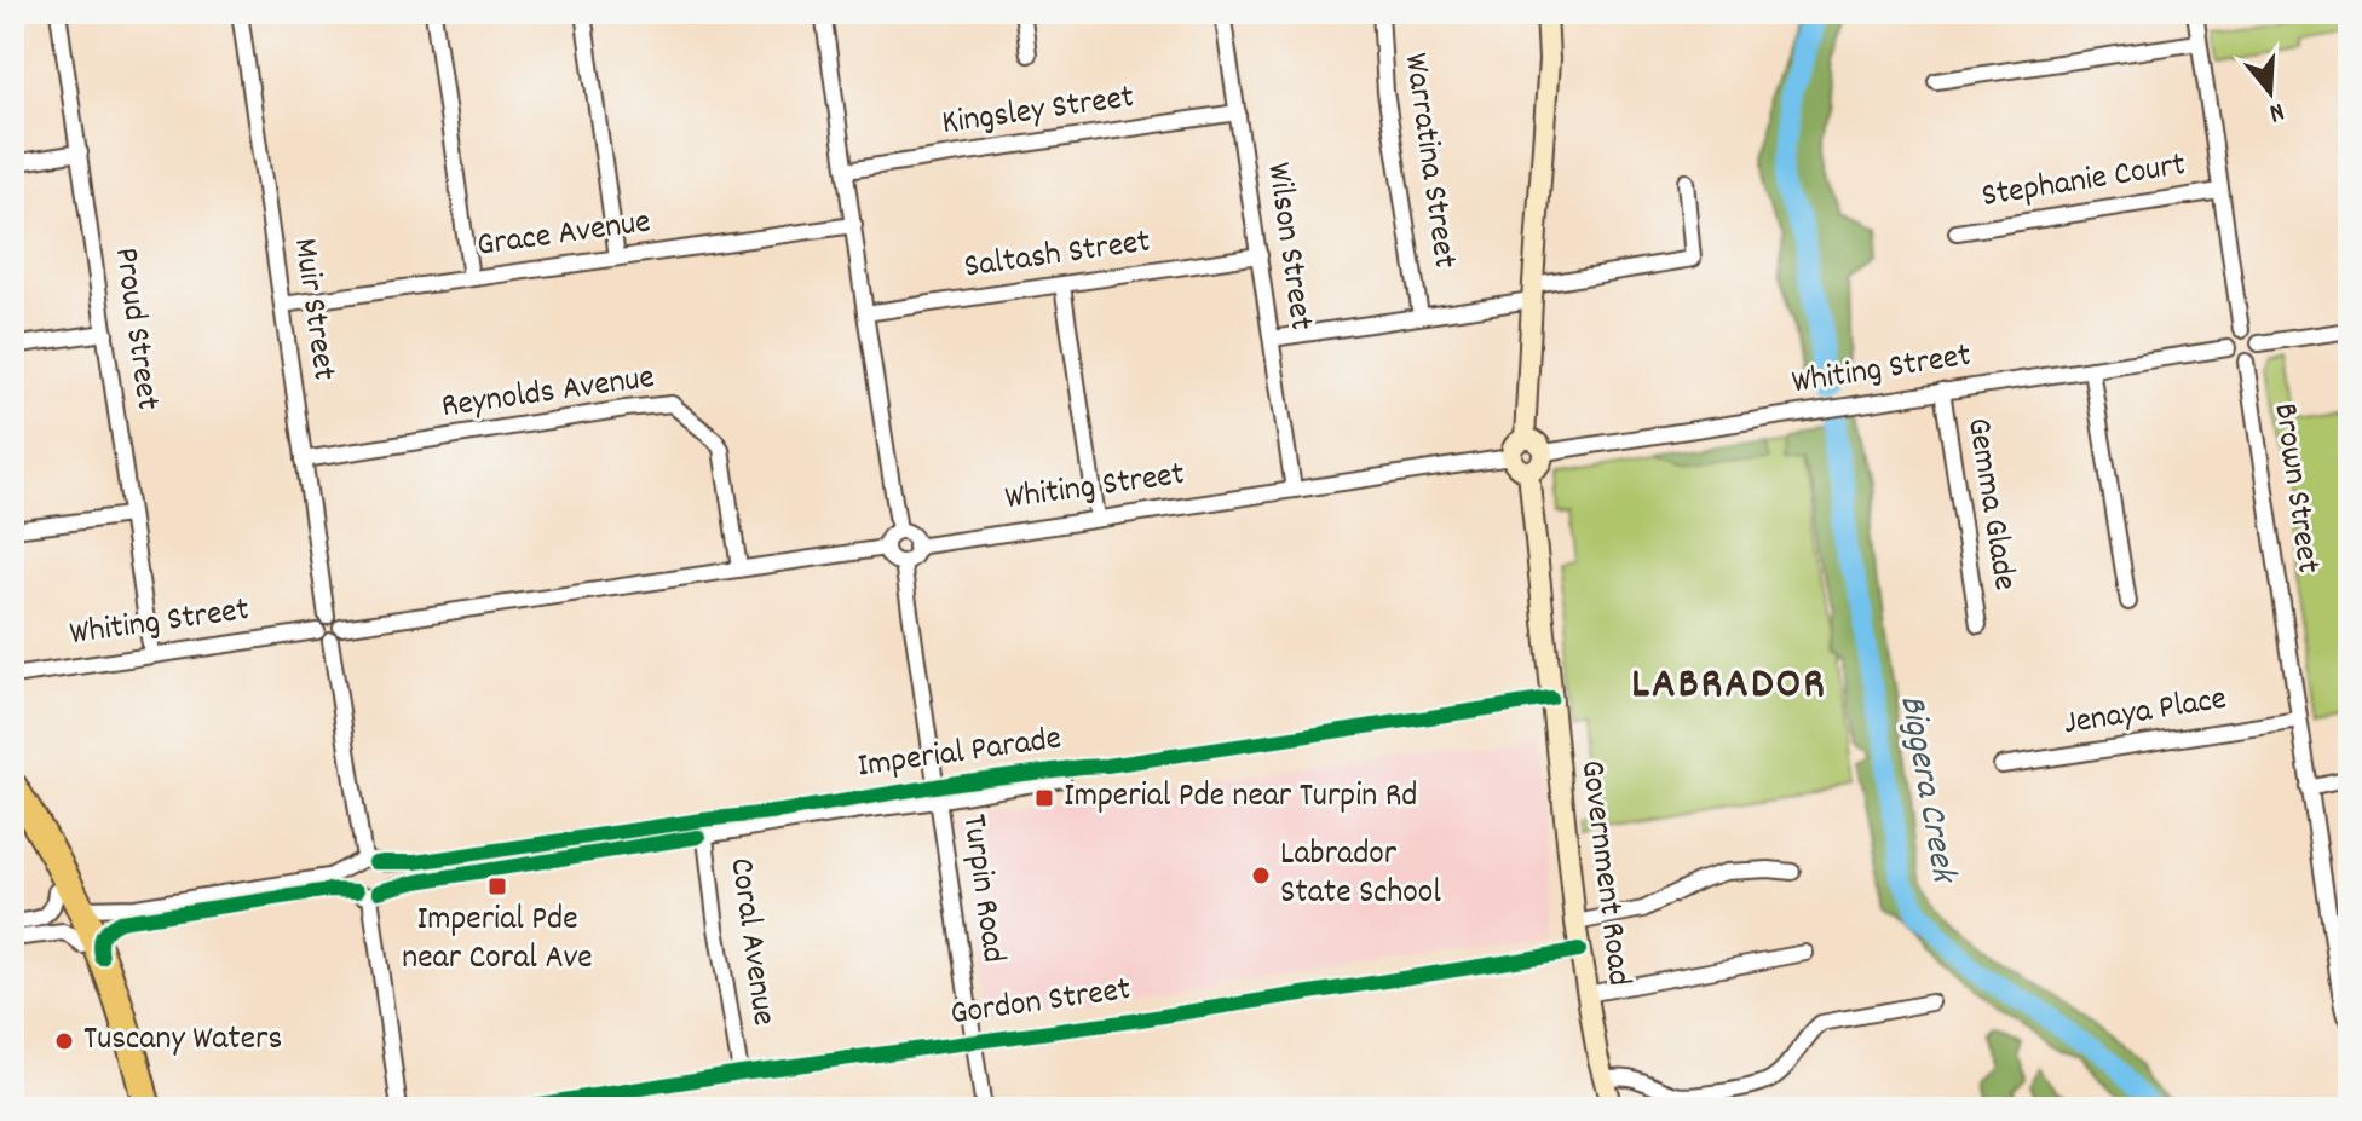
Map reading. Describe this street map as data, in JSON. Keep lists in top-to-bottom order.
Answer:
{
  "streets": {
    "main road": ["Government Road"],
    "street": [
      "Kingsley Street",
      "Warratina Street",
      "Stephanie Court",
      "Grace Avenue",
      "Wilson Street",
      "Saltash Street",
      "Muir Street",
      "Proud Street",
      "Whiting Street",
      "Reynolds Avenue",
      "Brown Street",
      "Gemma Glade",
      "Jenaya Place",
      "Imperial Parade",
      "Turpin Road",
      "Coral Avenue",
      "Gordon Street"
    ]
  },
  "crossings": [
    ["Kingsley Street", "Wilson Street"],
    ["Grace Avenue", "Muir Street"],
    ["Wilson Street", "Saltash Street"],
    ["Wilson Street", "Whiting Street"],
    ["Muir Street", "Whiting Street"],
    ["Muir Street", "Reynolds Avenue"],
    ["Proud Street", "Whiting Street"],
    ["Whiting Street", "Brown Street"],
    ["Whiting Street", "Gemma Glade"],
    ["Whiting Street", "Government Road"],
    ["Whiting Street", "Turpin Road"],
    ["Brown Street", "Jenaya Place"],
    ["Imperial Parade", "Government Road"],
    ["Imperial Parade", "Turpin Road"],
    ["Imperial Parade", "Coral Avenue"],
    ["Government Road", "Gordon Street"],
    ["Turpin Road", "Gordon Street"],
    ["Coral Avenue", "Gordon Street"]
  ],
  "districts": ["LABRADOR"],
  "water": ["Biggera Creek"],
  "places": {
    "transit": ["Imperial Pde near Turpin Rd", "Imperial Pde near Coral Ave"],
    "other": ["Labrador State School", "Tuscany Waters"]
  },
  "north": "bottom"
}
